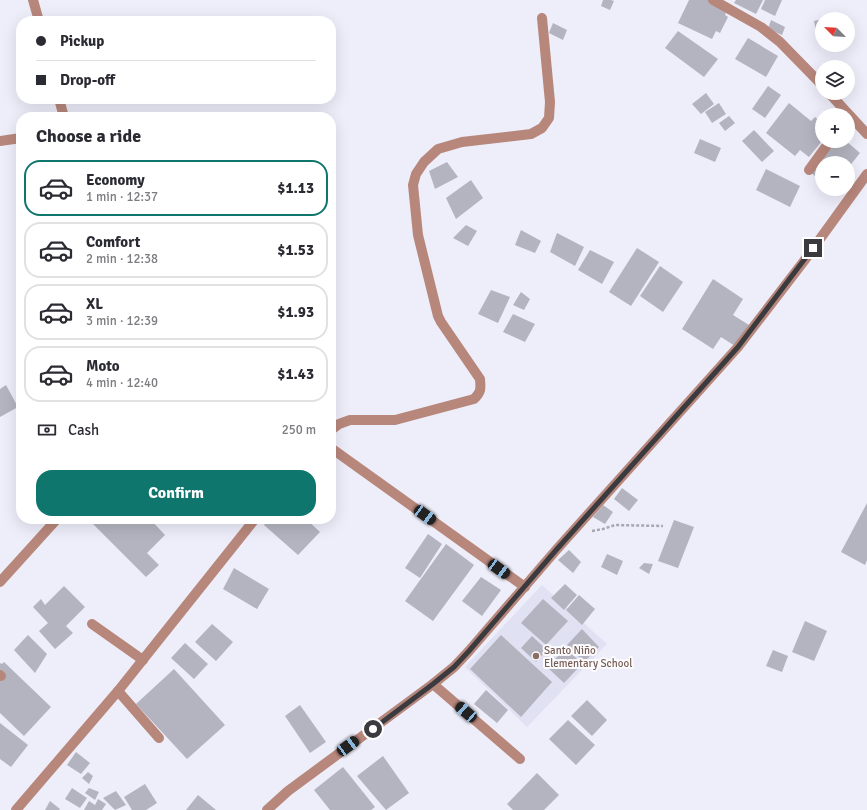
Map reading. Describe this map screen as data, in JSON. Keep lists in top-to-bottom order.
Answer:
{
  "places": ["Santo Niño Elementary School"],
  "north": "top left",
  "page": {
    "map_buttons": ["+", "−"],
    "banner": ["Pickup", "Drop-off"],
    "heading": "Choose a ride",
    "list": [
      {
        "name": "Economy",
        "note": "1 min · 12:37",
        "value": "$1.13"
      },
      {
        "name": "Comfort",
        "note": "2 min · 12:38",
        "value": "$1.53"
      },
      {
        "name": "XL",
        "note": "3 min · 12:39",
        "value": "$1.93"
      },
      {
        "name": "Moto",
        "note": "4 min · 12:40",
        "value": "$1.43"
      }
    ],
    "pay": ["Cash", "250 m"],
    "buttons": "Confirm"
  }
}
